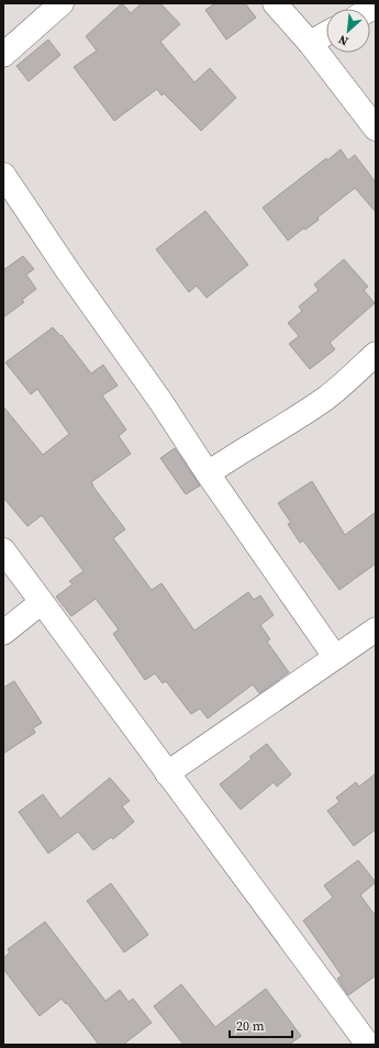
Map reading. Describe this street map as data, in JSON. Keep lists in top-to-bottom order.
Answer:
{
  "scale_bar": "20 m",
  "north": "bottom left"
}
